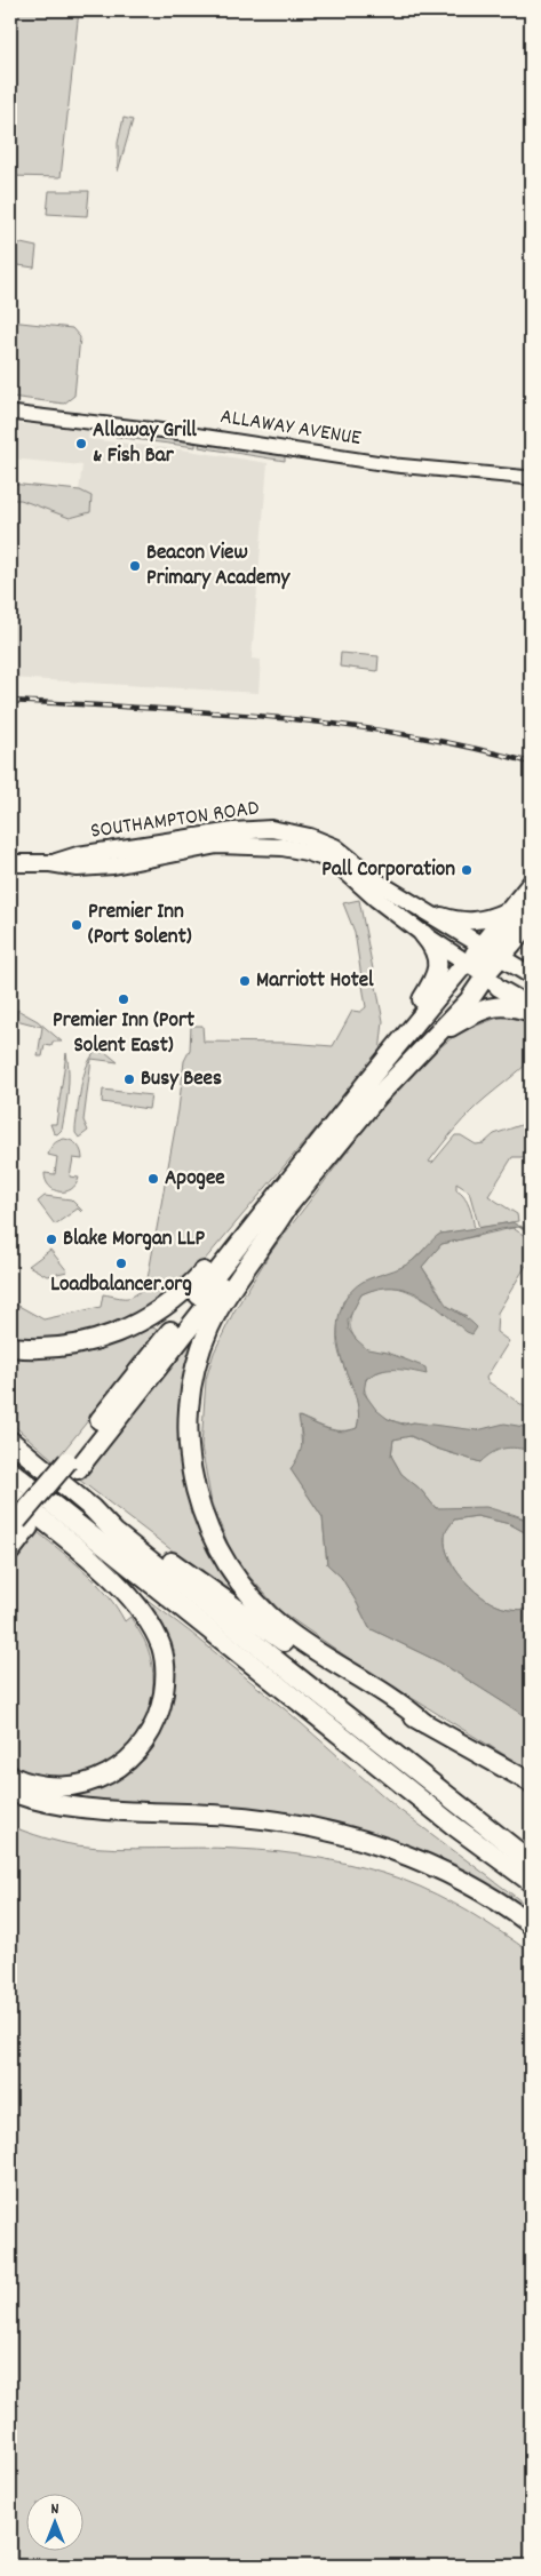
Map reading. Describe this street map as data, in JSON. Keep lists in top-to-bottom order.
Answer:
{
  "streets": {
    "main road": ["SOUTHAMPTON ROAD"],
    "street": ["ALLAWAY AVENUE"]
  },
  "places": [
    "Allaway Grill & Fish Bar",
    "Beacon View Primary Academy",
    "Pall Corporation",
    "Premier Inn (Port Solent)",
    "Marriott Hotel",
    "Premier Inn (Port Solent East)",
    "Busy Bees",
    "Apogee",
    "Blake Morgan LLP",
    "Loadbalancer.org"
  ],
  "north": "top"
}
